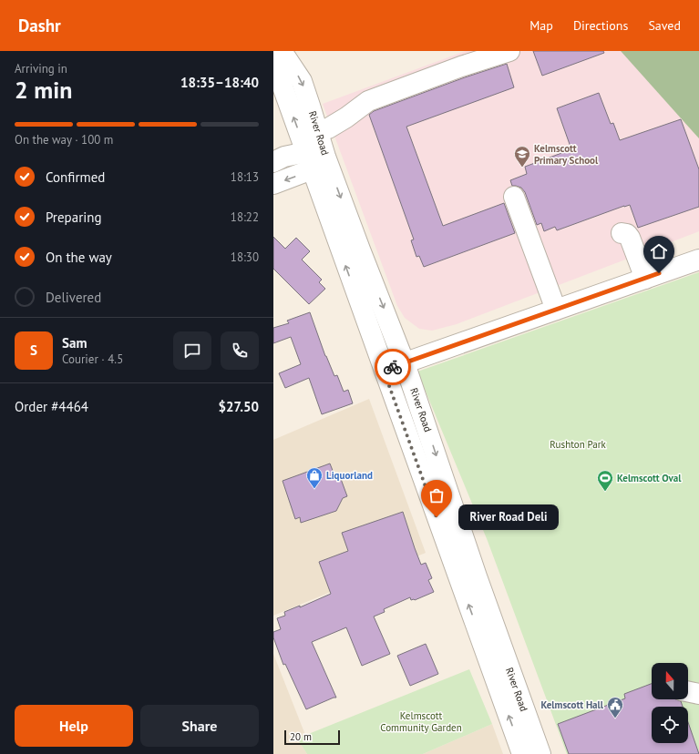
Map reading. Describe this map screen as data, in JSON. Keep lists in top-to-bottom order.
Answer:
{
  "streets": {
    "main road": ["River Road"]
  },
  "parks": ["Rushton Park", "Kelmscott Community Garden"],
  "places": {
    "school or university": ["Kelmscott Primary School"],
    "shop": ["Liquorland"],
    "sports": ["Kelmscott Oval"],
    "other": ["River Road Deli"],
    "public building": ["Kelmscott Hall"]
  },
  "scale_bar": "20 m",
  "north": "top",
  "page": {
    "header": "Dashr",
    "nav": ["Map", "Directions", "Saved"],
    "heading": ["2 min", "Arriving in", "18:35–18:40"],
    "panel": [
      "Sam",
      "Courier · 4.5",
      "Order #4464",
      "$27.50"
    ],
    "bar": "On the way · 100 m",
    "list": [
      ["Confirmed", "18:13"],
      ["Preparing", "18:22"],
      ["On the way", "18:30"],
      "Delivered"
    ],
    "round": "S",
    "bubble": "River Road Deli",
    "buttons": ["Help", "Share"],
    "scale": "20 m"
  }
}
